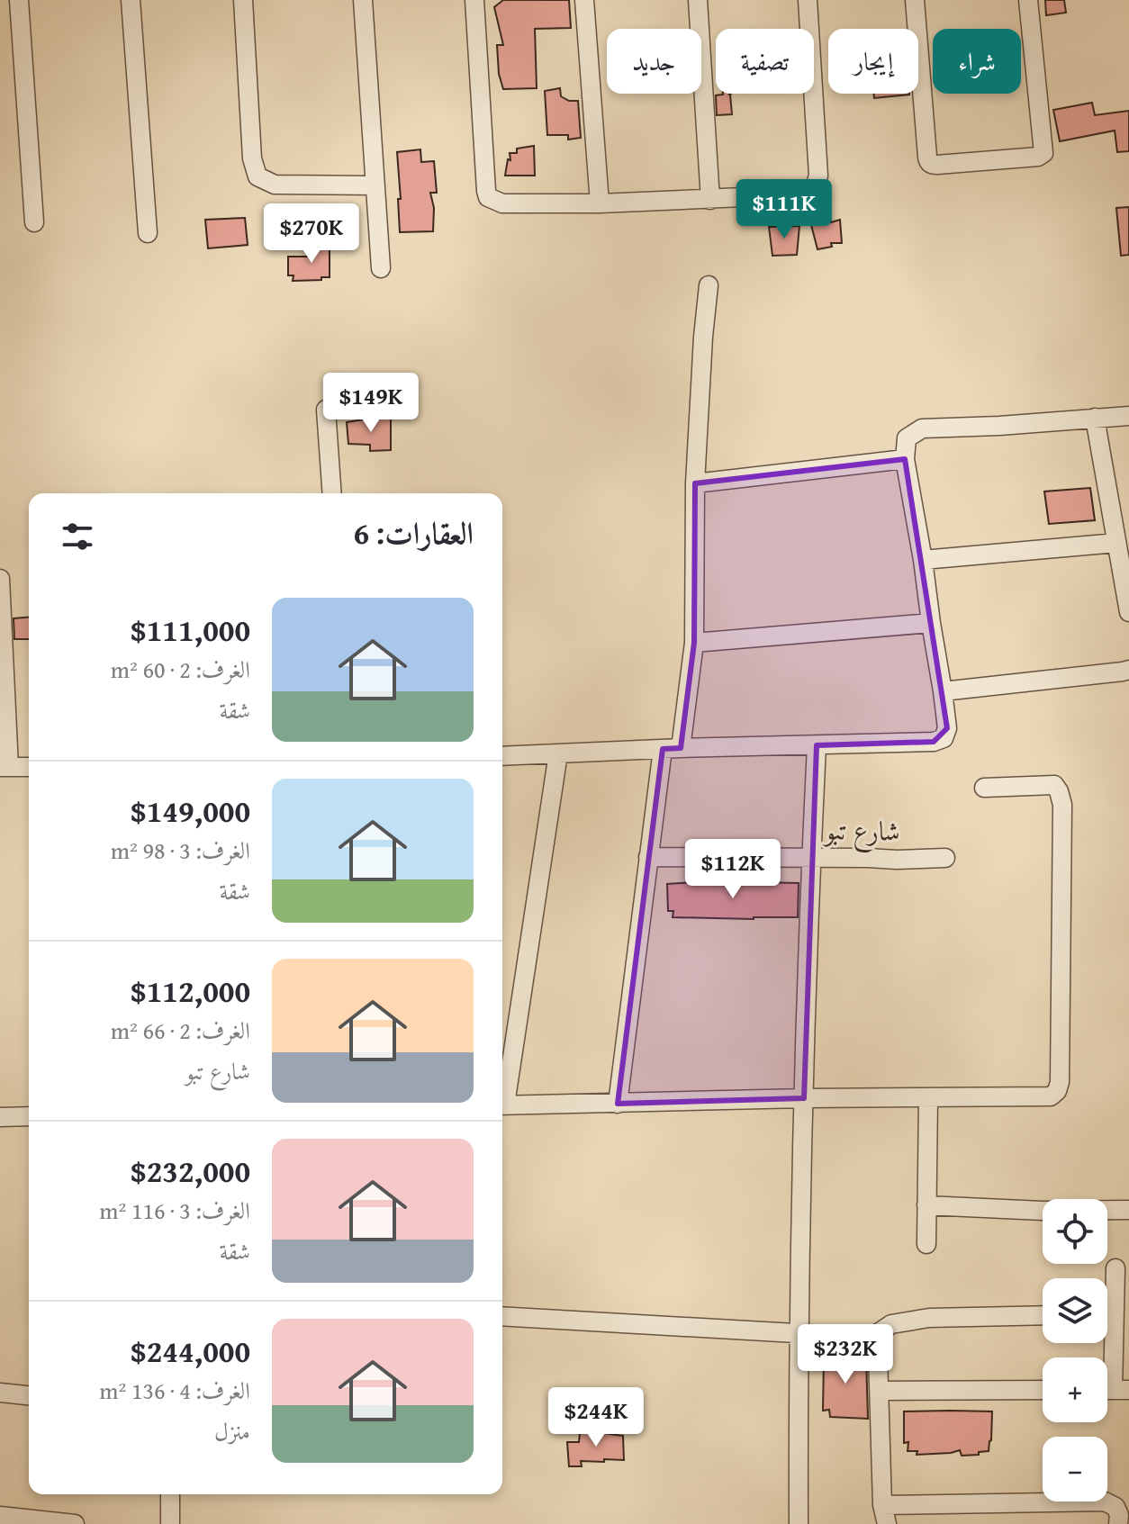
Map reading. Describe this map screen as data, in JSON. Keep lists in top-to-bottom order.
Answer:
{
  "streets": {
    "street": ["شارع تبو"]
  },
  "page": {
    "chip": [
      "شراء",
      "إيجار",
      "تصفية",
      "جديد"
    ],
    "price": [
      "$111K",
      "$270K",
      "$149K",
      "$112K",
      "$232K",
      "$244K"
    ],
    "heading": "العقارات: 6",
    "list": [
      {
        "name": "$111,000",
        "note": "الغرف: 2 · 60 m² · شقة"
      },
      {
        "name": "$149,000",
        "note": "الغرف: 3 · 98 m² · شقة"
      },
      {
        "name": "$112,000",
        "note": "الغرف: 2 · 66 m² · شارع تبو"
      },
      {
        "name": "$232,000",
        "note": "الغرف: 3 · 116 m² · شقة"
      },
      {
        "name": "$244,000",
        "note": "الغرف: 4 · 136 m² · منزل"
      }
    ],
    "map_buttons": ["+", "−"]
  }
}
